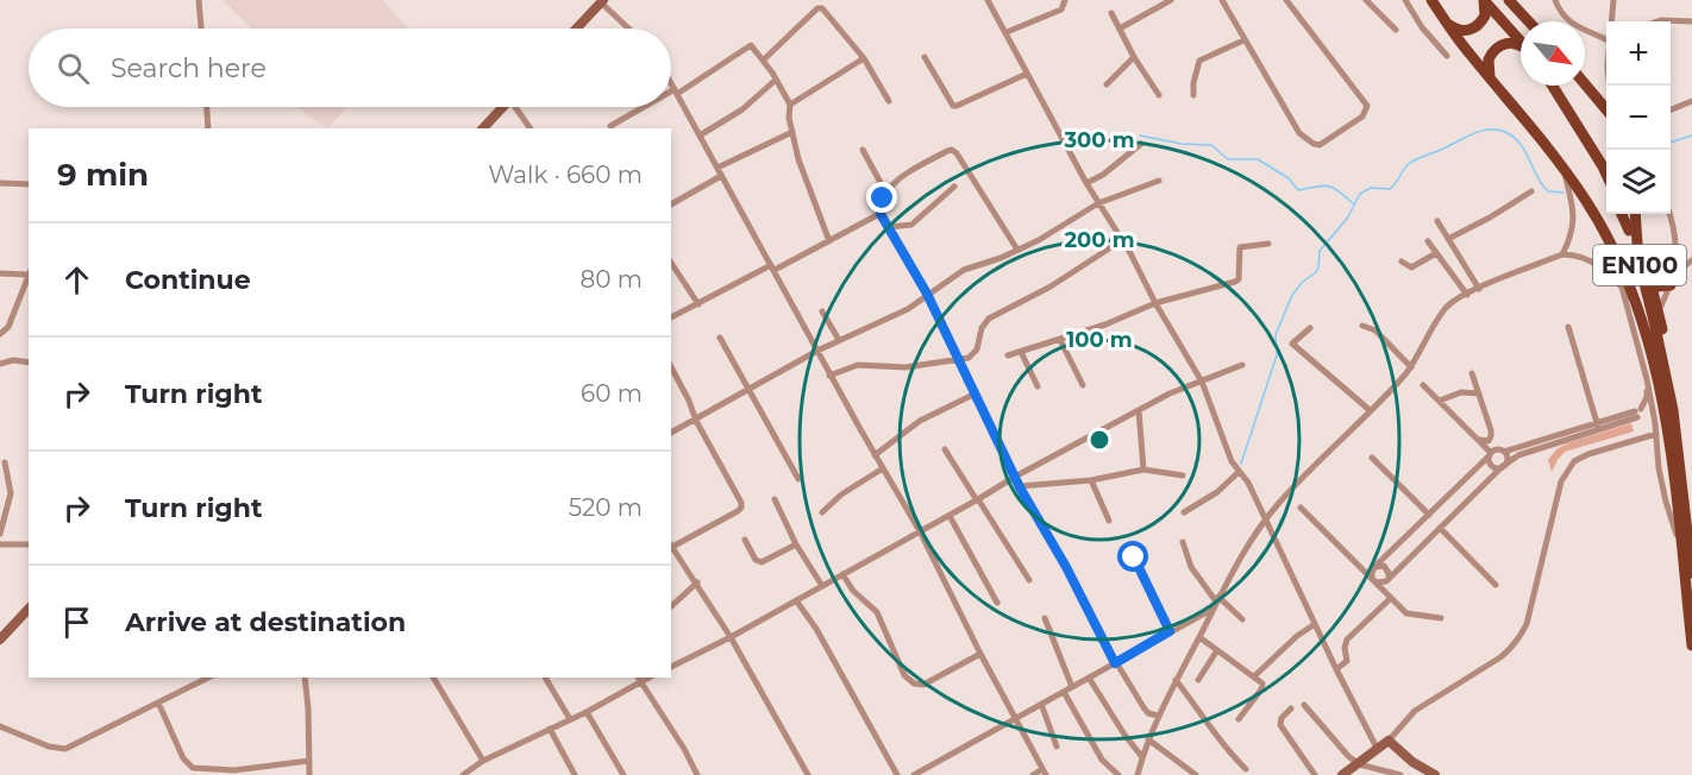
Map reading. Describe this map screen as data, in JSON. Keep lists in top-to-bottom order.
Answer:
{
  "streets": {
    "main road": ["EN100"]
  },
  "north": "bottom right",
  "page": {
    "map_buttons": ["+", "−"],
    "search": "Search here",
    "heading": ["9 min", "Walk · 660 m"],
    "list": [
      ["Continue", "80 m"],
      ["Turn right", "60 m"],
      ["Turn right", "520 m"],
      "Arrive at destination"
    ]
  },
  "rings": ["300 m", "200 m", "100 m"]
}
